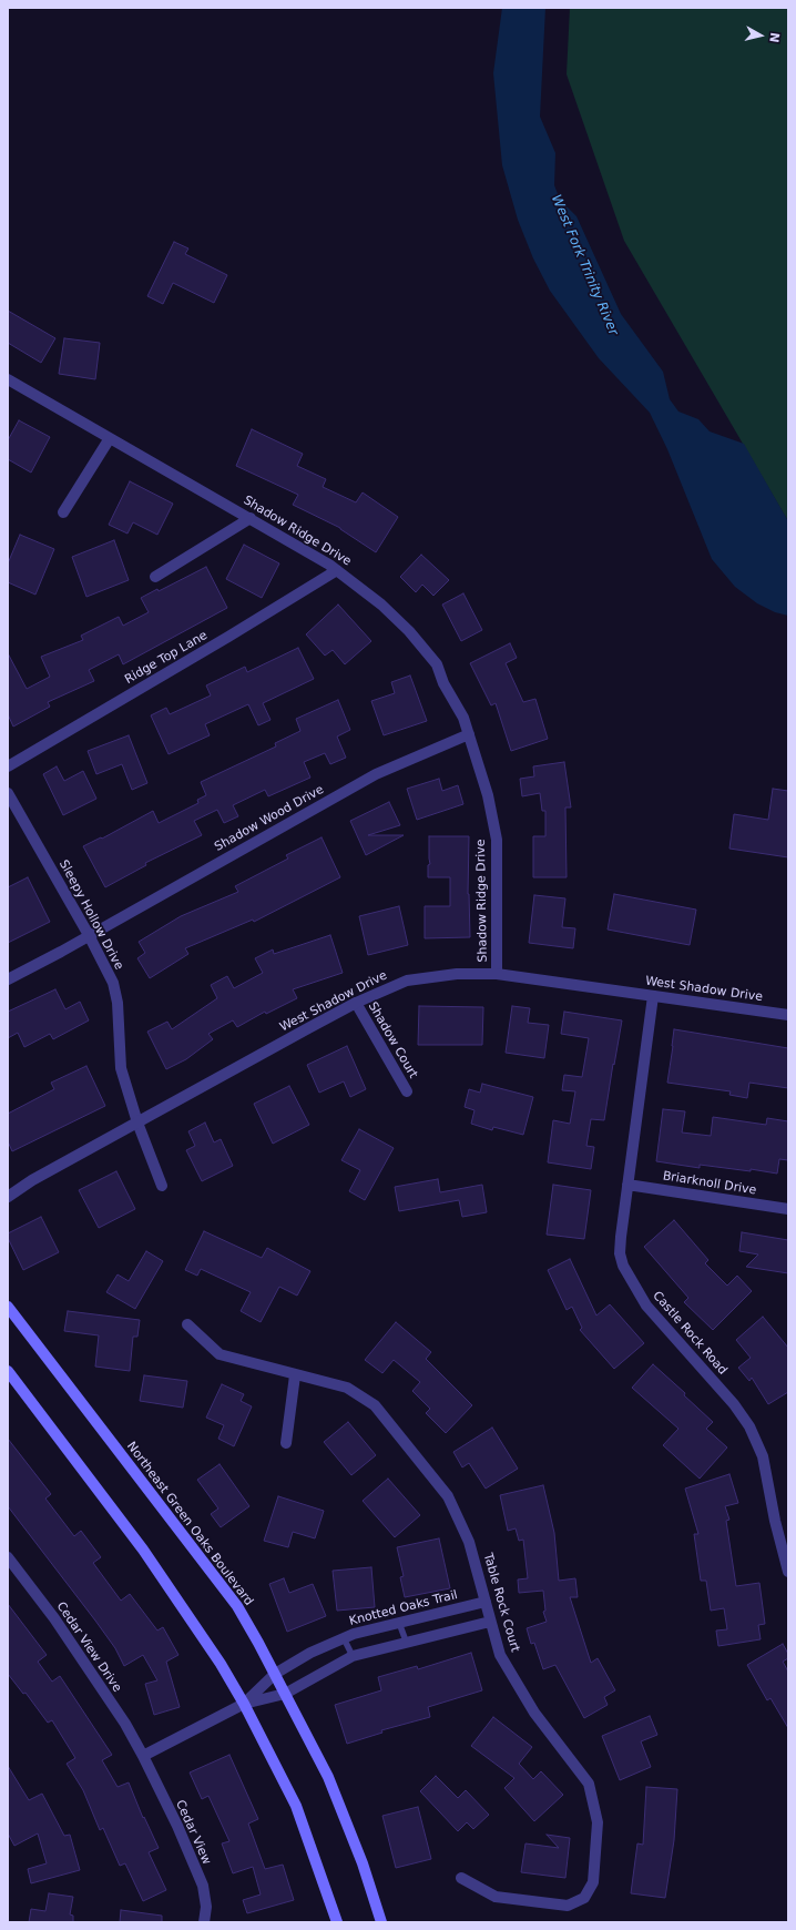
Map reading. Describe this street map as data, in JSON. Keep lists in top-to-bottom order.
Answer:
{
  "streets": {
    "main road": ["Northeast Green Oaks Boulevard"],
    "street": [
      "Shadow Ridge Drive",
      "Ridge Top Lane",
      "Shadow Wood Drive",
      "Sleepy Hollow Drive",
      "West Shadow Drive",
      "Shadow Court",
      "Briarknoll Drive",
      "Castle Rock Road",
      "Table Rock Court",
      "Knotted Oaks Trail",
      "Cedar View Drive",
      "Cedar View"
    ]
  },
  "crossings": [
    ["Shadow Ridge Drive", "Ridge Top Lane"],
    ["Shadow Ridge Drive", "Shadow Wood Drive"],
    ["Shadow Ridge Drive", "West Shadow Drive"],
    ["Shadow Wood Drive", "Sleepy Hollow Drive"],
    ["Sleepy Hollow Drive", "West Shadow Drive"],
    ["West Shadow Drive", "Shadow Court"],
    ["West Shadow Drive", "Castle Rock Road"],
    ["Briarknoll Drive", "Castle Rock Road"],
    ["Northeast Green Oaks Boulevard", "Knotted Oaks Trail"],
    ["Table Rock Court", "Knotted Oaks Trail"],
    ["Knotted Oaks Trail", "Cedar View Drive"],
    ["Knotted Oaks Trail", "Cedar View"],
    ["Cedar View Drive", "Cedar View"]
  ],
  "water": ["West Fork Trinity River"],
  "north": "right"
}
